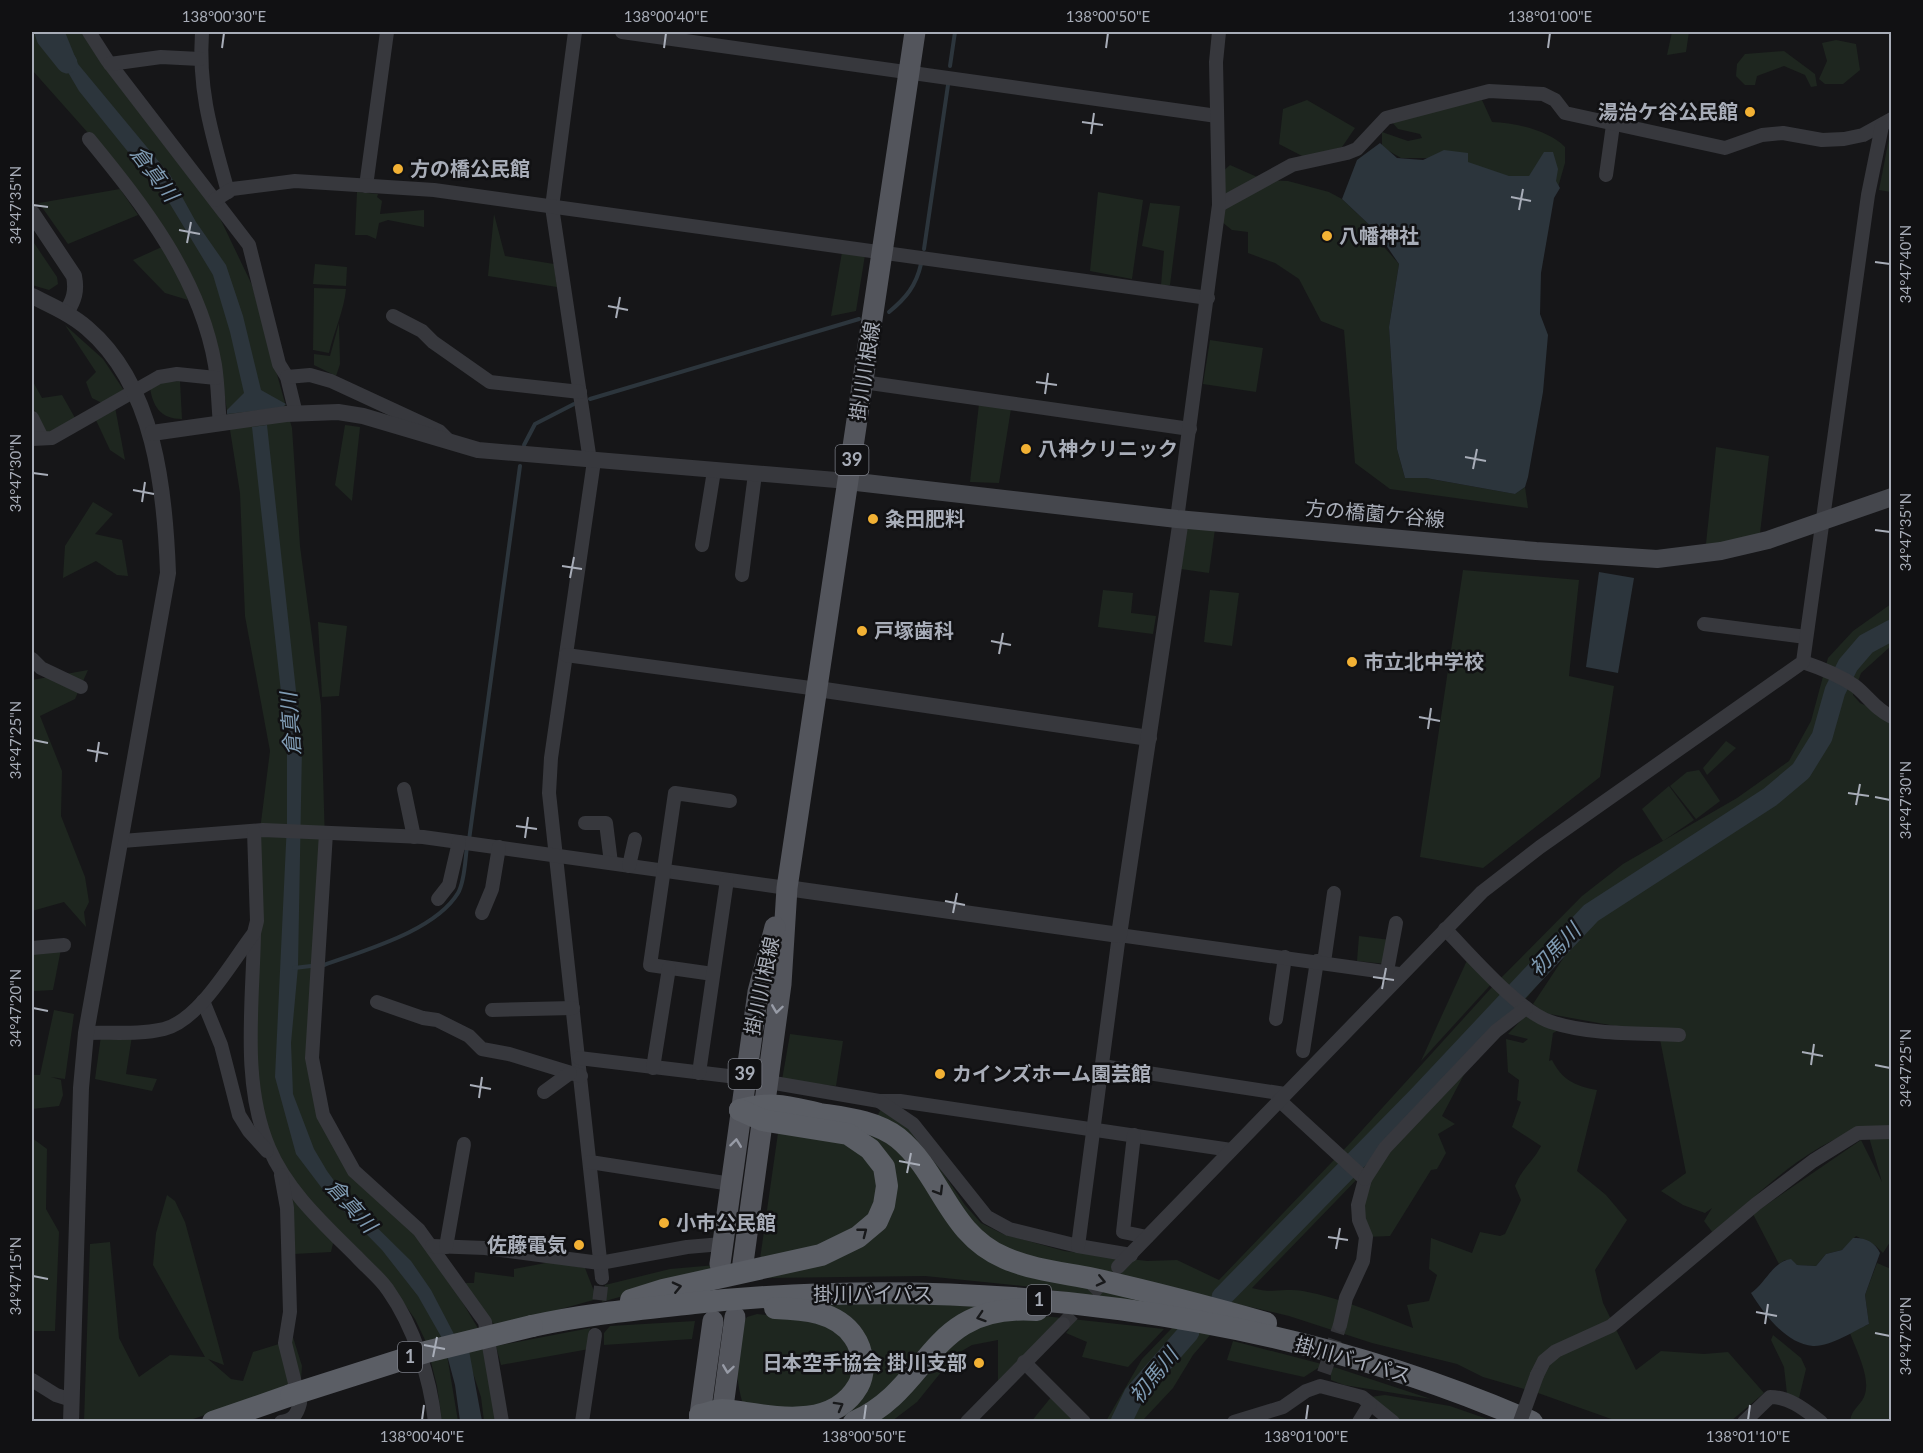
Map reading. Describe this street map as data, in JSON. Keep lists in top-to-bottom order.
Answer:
{
  "streets": {
    "highway": ["掛川バイパス", "1"],
    "main road": ["掛川川根線", "39", "方の橋薗ケ谷線"]
  },
  "crossings": [
    ["掛川川根線", "方の橋薗ケ谷線"]
  ],
  "water": ["倉真川", "初馬川"],
  "places": [
    "湯治ケ谷公民館",
    "方の橋公民館",
    "八幡神社",
    "八神クリニック",
    "粂田肥料",
    "戸塚歯科",
    "市立北中学校",
    "カインズホーム園芸館",
    "小市公民館",
    "佐藤電気",
    "日本空手協会 掛川支部"
  ],
  "coordinates": [
    "138°00'30\"E",
    "138°00'40\"E",
    "138°00'50\"E",
    "138°01'00\"E",
    "34°47'35\"N",
    "34°47'40\"N",
    "34°47'30\"N",
    "34°47'25\"N",
    "34°47'20\"N",
    "34°47'15\"N",
    "138°01'10\"E"
  ]
}
